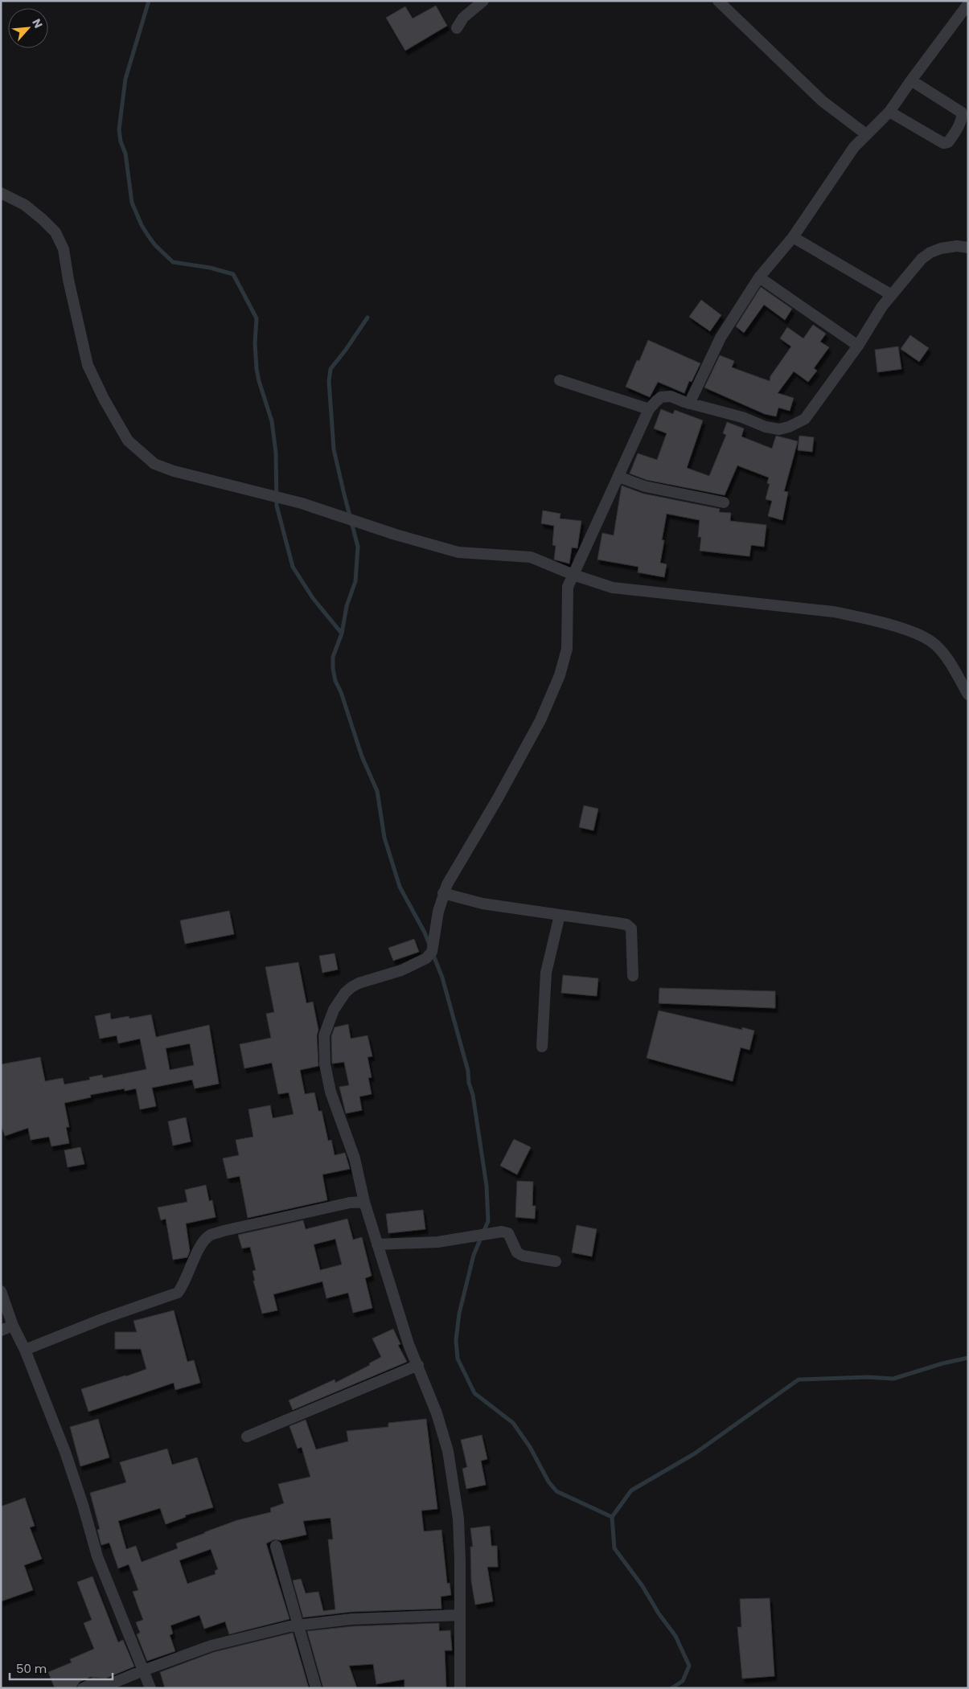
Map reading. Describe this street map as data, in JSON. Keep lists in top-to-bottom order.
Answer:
{
  "scale_bar": "50 m",
  "north": "top right"
}
